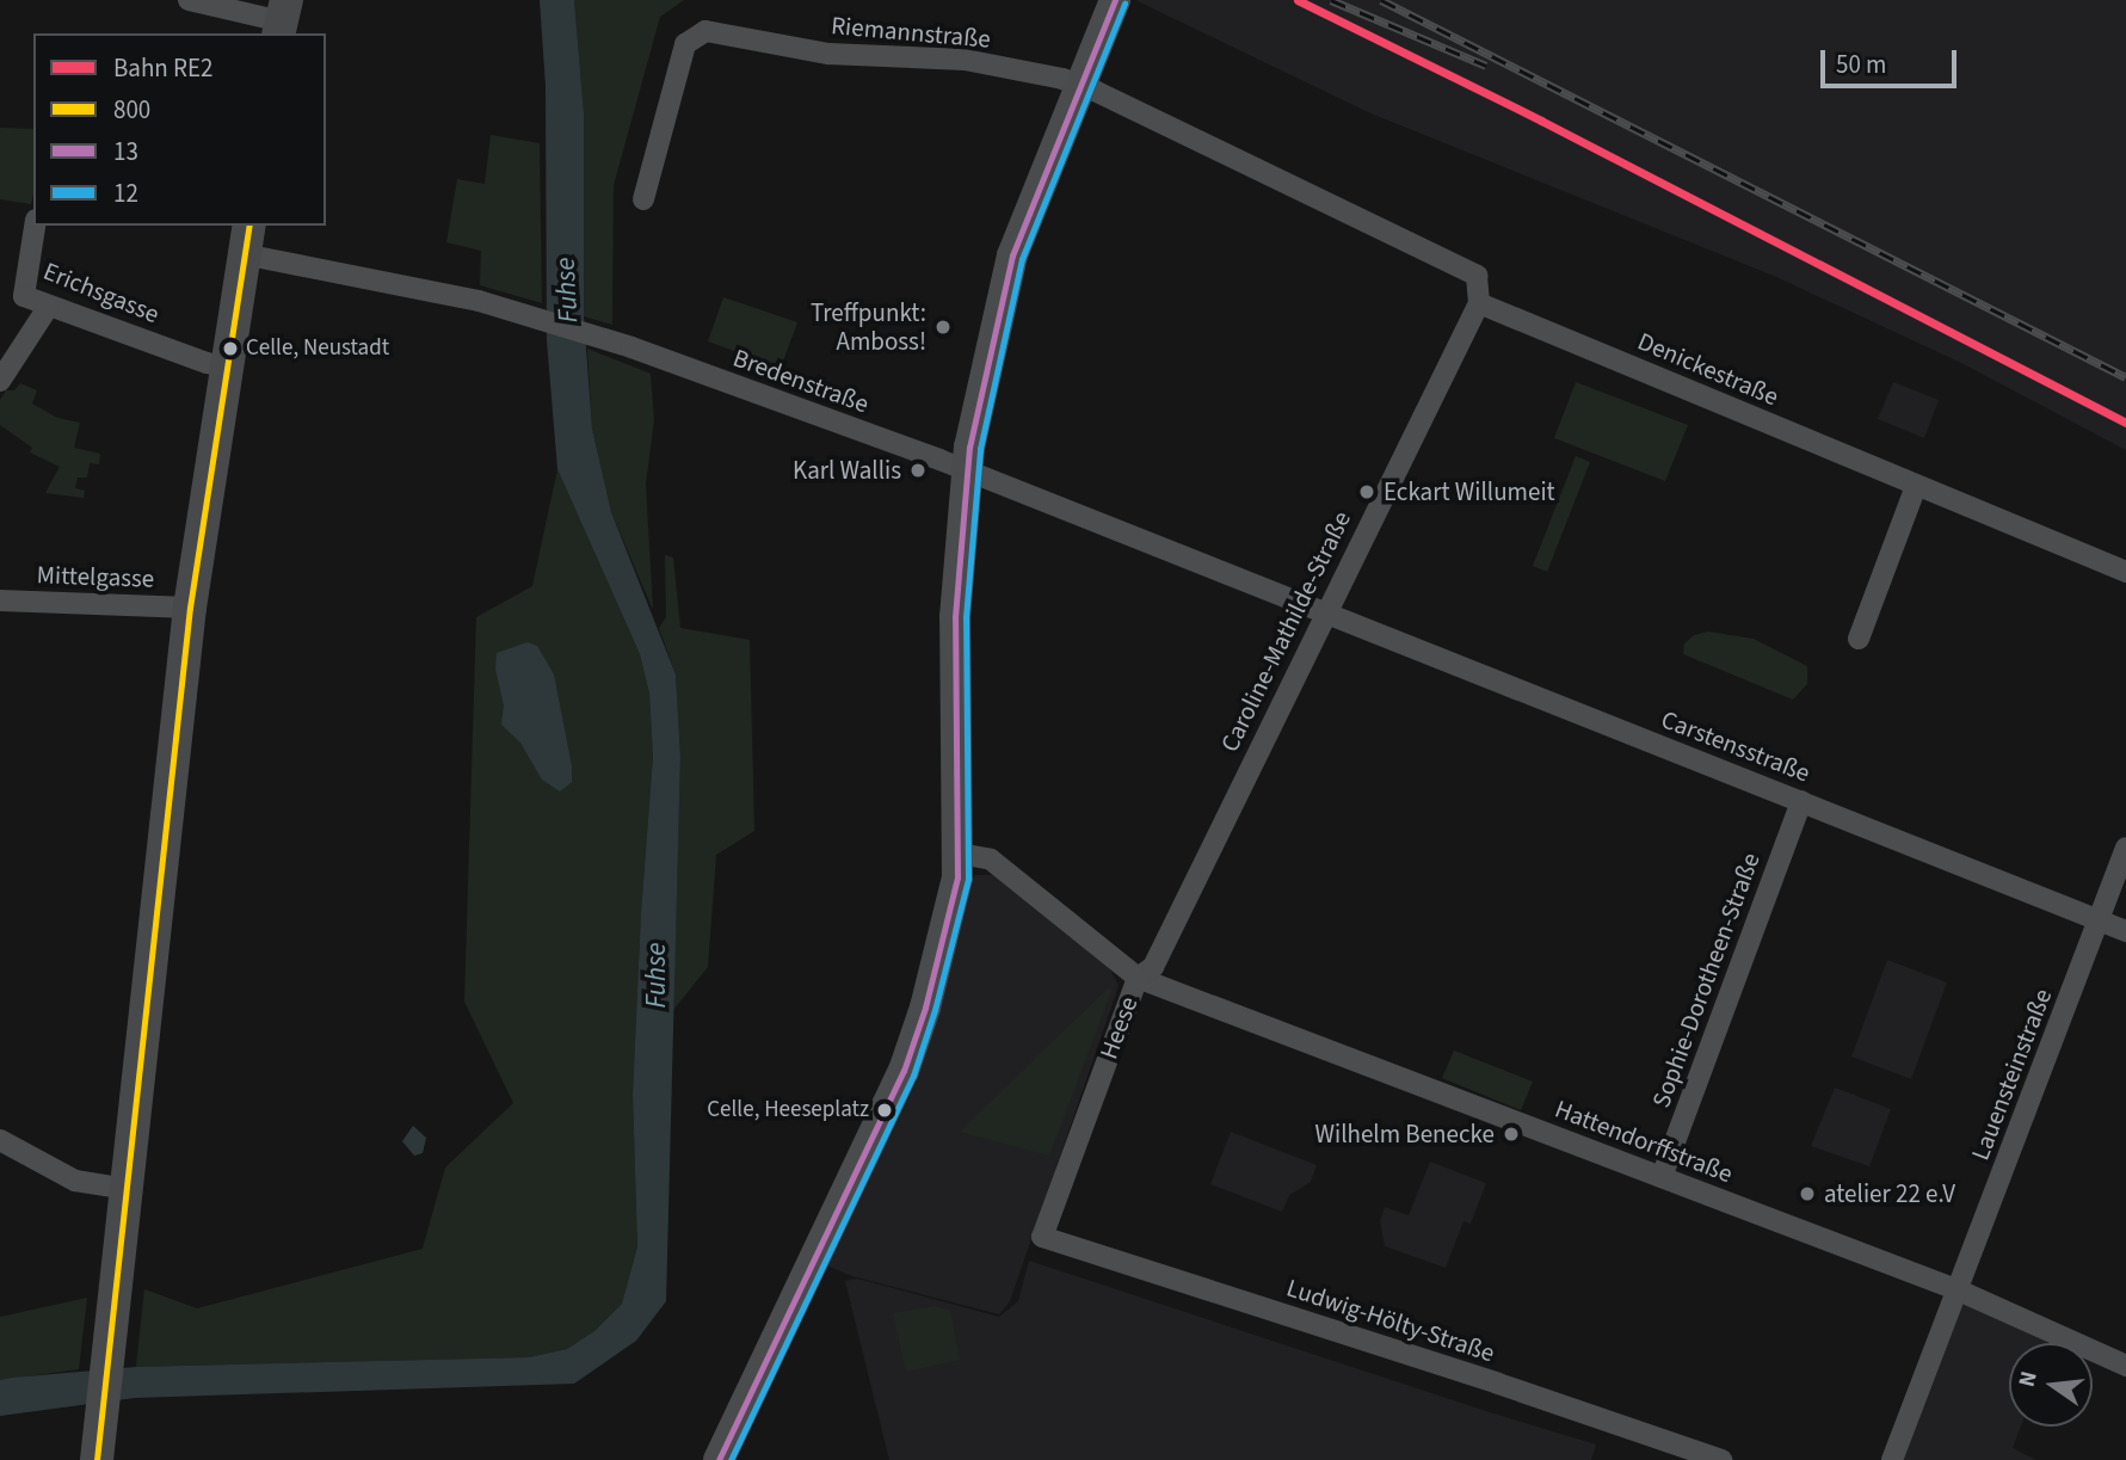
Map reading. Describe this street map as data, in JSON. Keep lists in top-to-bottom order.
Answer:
{
  "streets": {
    "street": [
      "Riemannstraße",
      "Erichsgasse",
      "Denickestraße",
      "Bredenstraße",
      "Mittelgasse",
      "Caroline-Mathilde-Straße",
      "Carstensstraße",
      "Sophie-Dorotheen-Straße",
      "Heese",
      "Lauensteinstraße",
      "Hattendorffstraße",
      "Ludwig-Hölty-Straße"
    ]
  },
  "crossings": [
    ["Riemannstraße", "Denickestraße"],
    ["Riemannstraße", "Caroline-Mathilde-Straße"],
    ["Denickestraße", "Caroline-Mathilde-Straße"],
    ["Bredenstraße", "Caroline-Mathilde-Straße"],
    ["Bredenstraße", "Carstensstraße"],
    ["Caroline-Mathilde-Straße", "Carstensstraße"],
    ["Caroline-Mathilde-Straße", "Heese"],
    ["Caroline-Mathilde-Straße", "Hattendorffstraße"],
    ["Carstensstraße", "Sophie-Dorotheen-Straße"],
    ["Carstensstraße", "Lauensteinstraße"],
    ["Sophie-Dorotheen-Straße", "Hattendorffstraße"],
    ["Heese", "Hattendorffstraße"],
    ["Heese", "Ludwig-Hölty-Straße"],
    ["Lauensteinstraße", "Hattendorffstraße"]
  ],
  "water": ["Fuhse"],
  "places": [
    "Treffpunkt: Amboss!",
    "Celle, Neustadt",
    "Karl Wallis",
    "Eckart Willumeit",
    "Celle, Heeseplatz",
    "Wilhelm Benecke",
    "atelier 22 e.V"
  ],
  "lines": [
    "rail line RE2",
    "transit line 13",
    "transit line 12",
    "transit line 800"
  ],
  "legend": [
    "Bahn RE2",
    "800",
    "13",
    "12"
  ],
  "scale_bar": "50 m",
  "north": "left"
}
